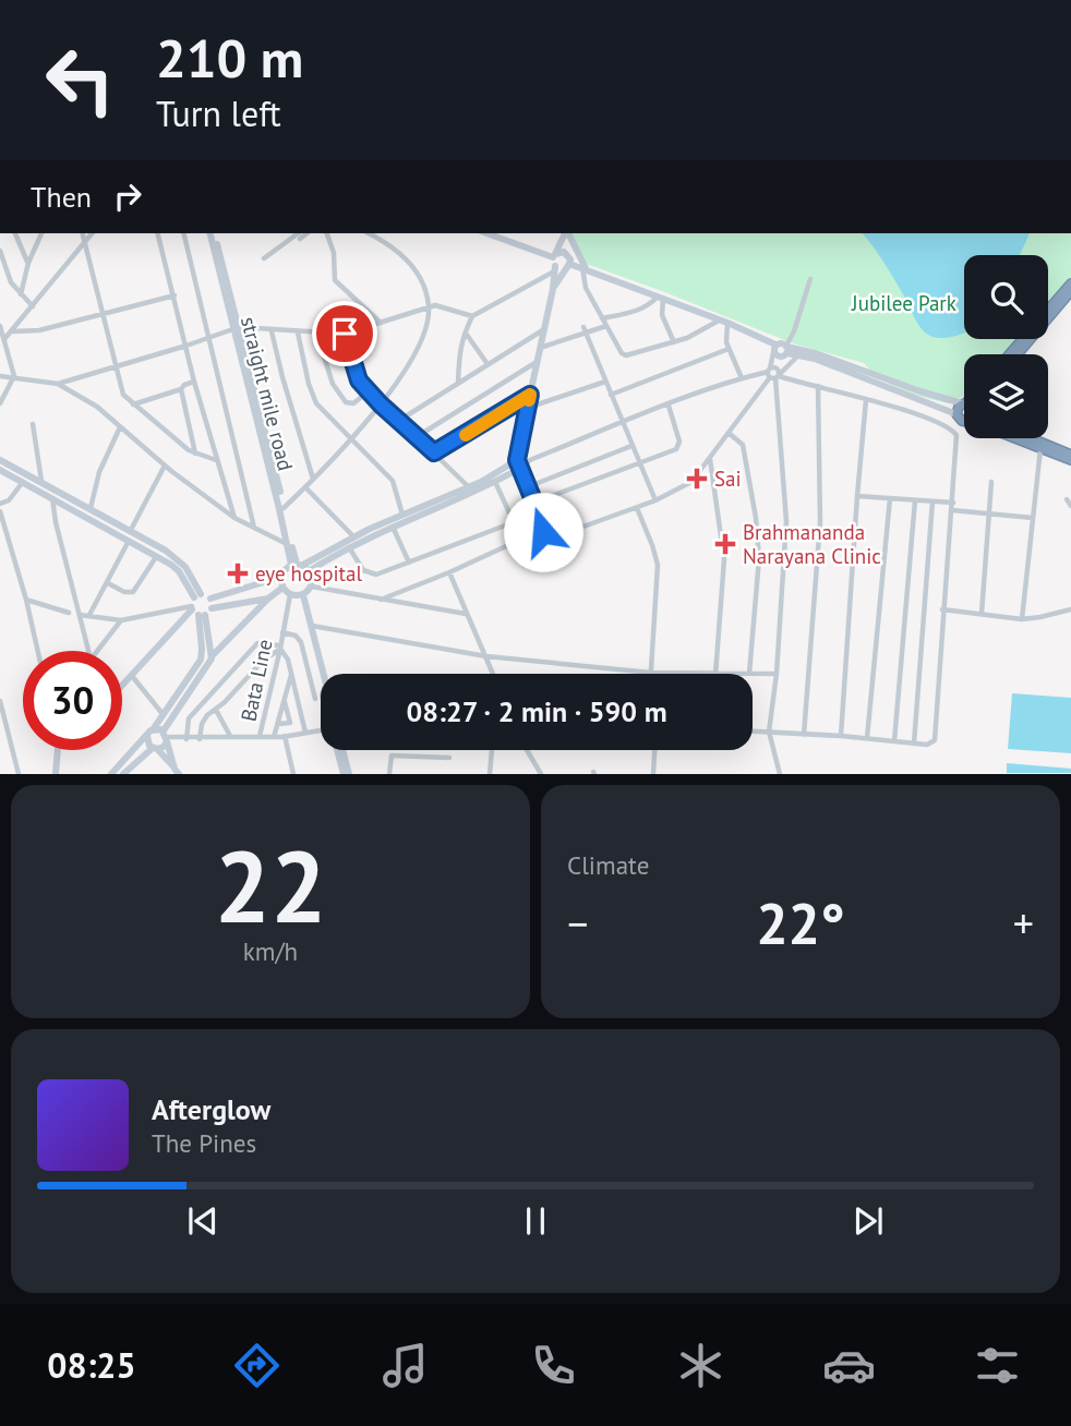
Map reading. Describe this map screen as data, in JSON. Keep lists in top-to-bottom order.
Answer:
{
  "streets": {
    "street": ["straight mile road", "Bata Line"]
  },
  "crossings": [
    ["straight mile road", "Bata Line"]
  ],
  "parks": ["Jubilee Park"],
  "places": {
    "health": ["Sai", "Brahmananda Narayana Clinic", "eye hospital"]
  },
  "page": {
    "turn": ["210 m", "Turn left"],
    "then": "Then",
    "limit": "30",
    "trip": "08:27 · 2 min · 590 m",
    "tile": [
      ["22", "km/h"],
      "Climate"
    ],
    "heat": ["−", "22°", "+"],
    "song": ["Afterglow", "The Pines"],
    "tabs": "08:25"
  }
}
